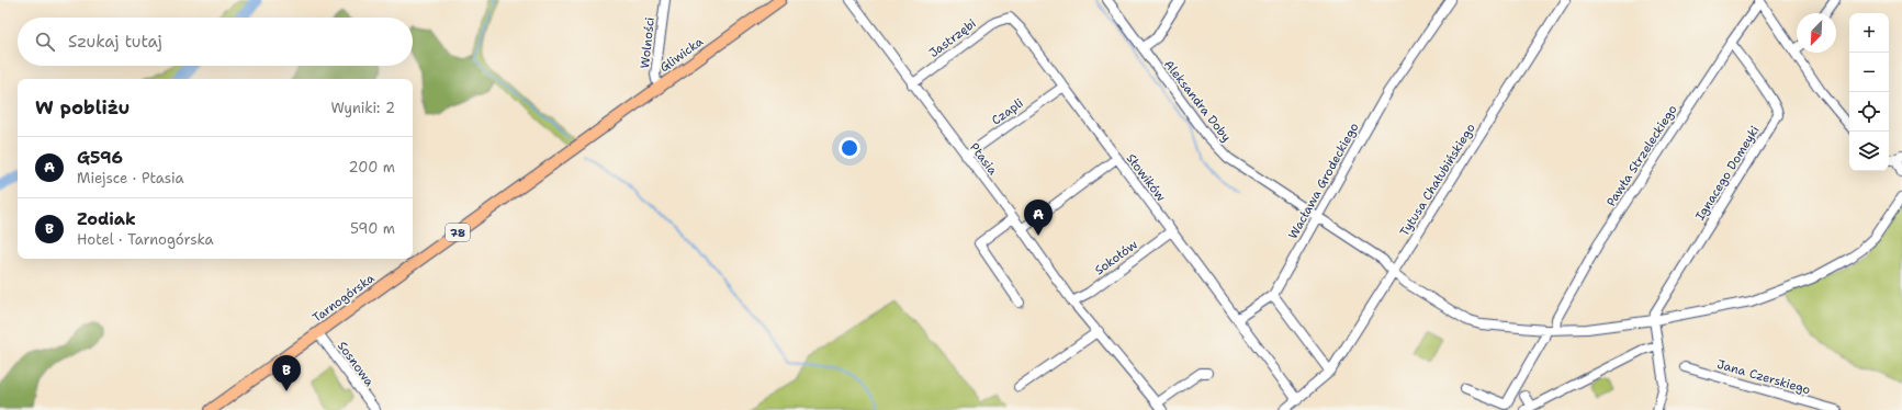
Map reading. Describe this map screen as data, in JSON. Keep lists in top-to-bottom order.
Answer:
{
  "streets": {
    "main road": ["Gliwicka", "78", "Tarnogórska"],
    "street": [
      "Jastrzębi",
      "Wolności",
      "Aleksandra Doby",
      "Czapli",
      "Pawła Strzeleckiego",
      "Ptasia",
      "Ignacego Domeyki",
      "Słowików",
      "Tytusa Chałubińskiego",
      "Wacława Grodeckiego",
      "Sokołów",
      "Sosnowa",
      "Jana Czerskiego"
    ]
  },
  "crossings": [
    ["Jastrzębi", "Ptasia"],
    ["Jastrzębi", "Słowików"],
    ["Wolności", "Gliwicka"],
    ["Gliwicka", "Tarnogórska"],
    ["Aleksandra Doby", "Tytusa Chałubińskiego"],
    ["Aleksandra Doby", "Wacława Grodeckiego"],
    ["Czapli", "Ptasia"],
    ["Czapli", "Słowików"],
    ["Pawła Strzeleckiego", "Ignacego Domeyki"],
    ["Ptasia", "Sokołów"],
    ["Słowików", "Tytusa Chałubińskiego"],
    ["Słowików", "Sokołów"],
    ["Tarnogórska", "Sosnowa"]
  ],
  "north": "bottom left",
  "page": {
    "map_buttons": ["+", "−"],
    "search": "Szukaj tutaj",
    "heading": ["W pobliżu", "Wyniki: 2"],
    "list": [
      {
        "mark": "A",
        "name": "G596",
        "note": "Miejsce · Ptasia",
        "value": "200 m"
      },
      {
        "mark": "B",
        "name": "Zodiak",
        "note": "Hotel · Tarnogórska",
        "value": "590 m"
      }
    ],
    "pins": ["A", "B"]
  }
}
